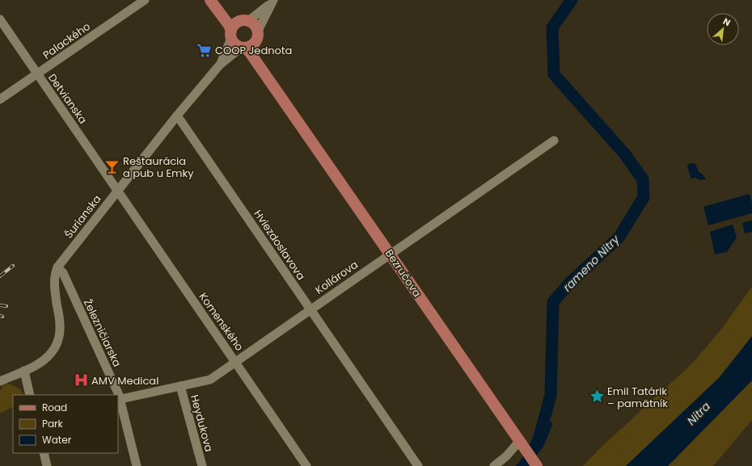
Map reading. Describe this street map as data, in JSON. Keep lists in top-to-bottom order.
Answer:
{
  "streets": {
    "main road": ["Bezručova"],
    "street": [
      "Palackého",
      "Detvianska",
      "Šurianska",
      "Hviezdoslavova",
      "Kollárova",
      "Komenského",
      "Železničiarska",
      "Heydukova"
    ]
  },
  "crossings": [
    ["Palackého", "Detvianska"],
    ["Detvianska", "Šurianska"],
    ["Detvianska", "Komenského"],
    ["Šurianska", "Hviezdoslavova"],
    ["Šurianska", "Bezručova"],
    ["Šurianska", "Komenského"],
    ["Šurianska", "Železničiarska"],
    ["Hviezdoslavova", "Kollárova"],
    ["Bezručova", "Kollárova"],
    ["Kollárova", "Komenského"],
    ["Kollárova", "Železničiarska"],
    ["Kollárova", "Heydukova"]
  ],
  "water": ["rameno Nitry", "Nitra"],
  "places": {
    "supermarket": ["COOP Jednota"],
    "bar": ["Reštaurácia a pub u Emky"],
    "hospital": ["AMV Medical"],
    "place": ["Emil Tatárik – pamätník"]
  },
  "legend": ["Road", "Park", "Water"],
  "north": "top right"
}
